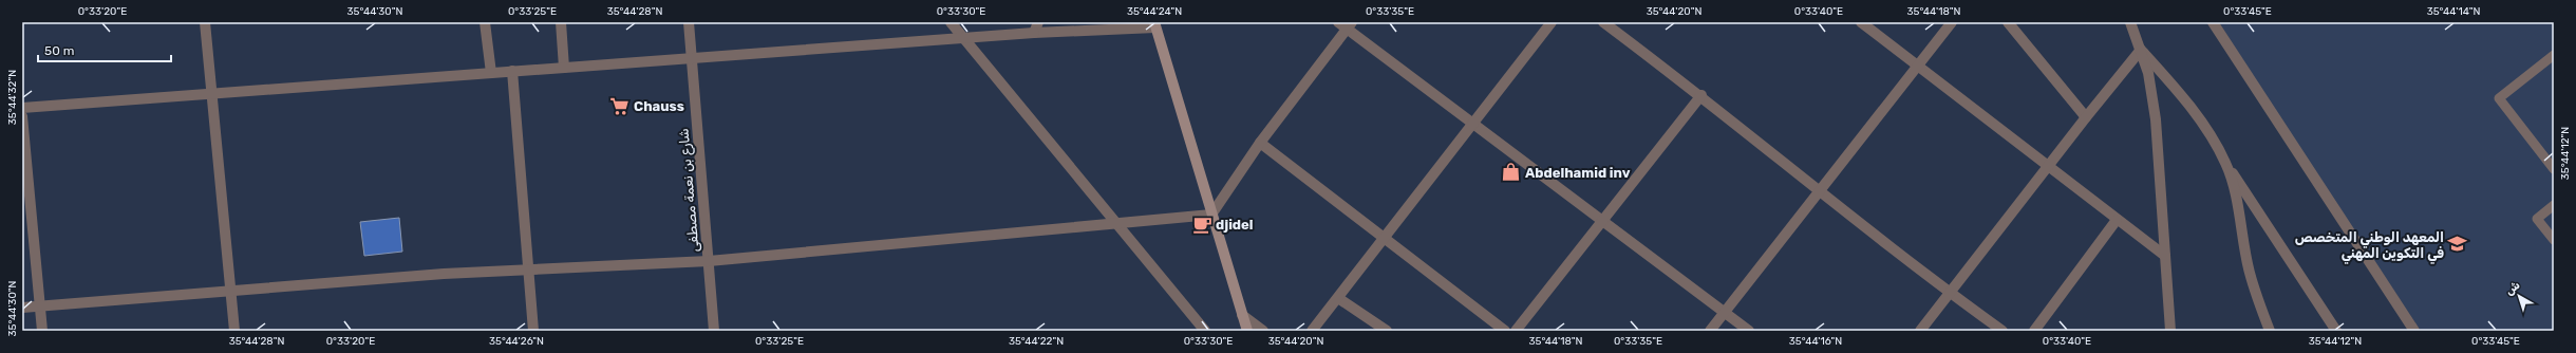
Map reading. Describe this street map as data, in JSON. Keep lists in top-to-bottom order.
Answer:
{
  "streets": {
    "street": ["شارع بن نعمة مصطفى"]
  },
  "places": {
    "supermarket": ["Chauss"],
    "shop": ["Abdelhamid inv"],
    "cafe": ["djidel"],
    "school or university": ["المعهد الوطني المتخصص في التكوين المهني"]
  },
  "scale_bar": "50 m",
  "north": "top left",
  "coordinates": [
    "0°33'20\"E",
    "35°44'30\"N",
    "0°33'25\"E",
    "35°44'28\"N",
    "0°33'30\"E",
    "35°44'24\"N",
    "0°33'35\"E",
    "35°44'20\"N",
    "0°33'40\"E",
    "35°44'18\"N",
    "0°33'45\"E",
    "35°44'14\"N",
    "35°44'32\"N",
    "35°44'12\"N",
    "35°44'26\"N",
    "35°44'22\"N",
    "35°44'16\"N"
  ]
}
